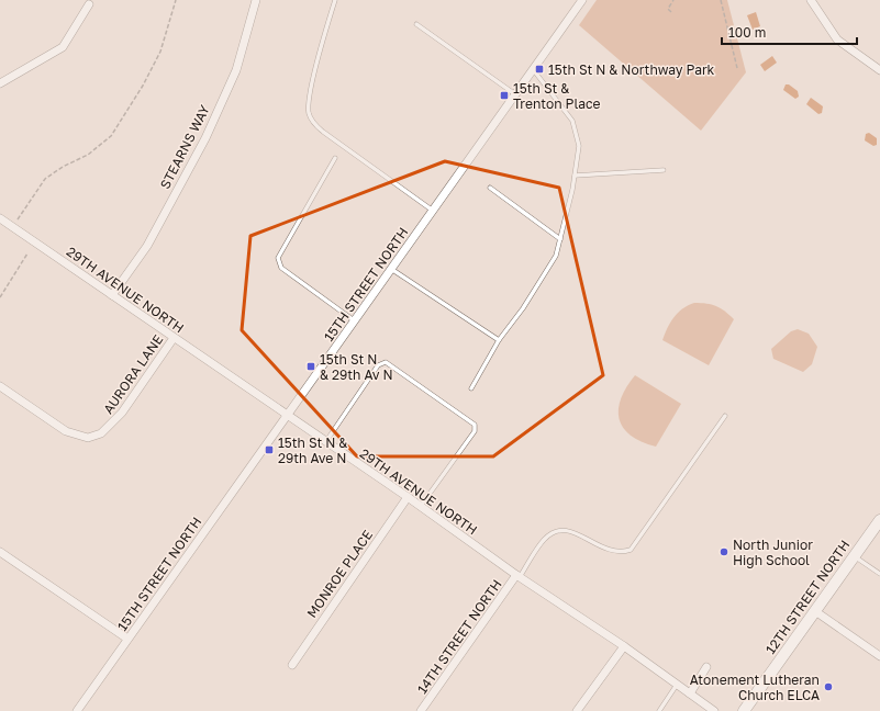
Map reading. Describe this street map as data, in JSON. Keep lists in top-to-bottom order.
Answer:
{
  "streets": {
    "street": [
      "STEARNS WAY",
      "15TH STREET NORTH",
      "29TH AVENUE NORTH",
      "AURORA LANE",
      "MONROE PLACE",
      "12TH STREET NORTH",
      "14TH STREET NORTH"
    ]
  },
  "crossings": [
    ["STEARNS WAY", "29TH AVENUE NORTH"],
    ["15TH STREET NORTH", "29TH AVENUE NORTH"],
    ["29TH AVENUE NORTH", "AURORA LANE"],
    ["29TH AVENUE NORTH", "MONROE PLACE"],
    ["29TH AVENUE NORTH", "14TH STREET NORTH"]
  ],
  "places": {
    "transit": [
      "15th St N & Northway Park",
      "15th St & Trenton Place",
      "15th St N & 29th Av N",
      "15th St N & 29th Ave N"
    ],
    "other": ["North Junior High School", "Atonement Lutheran Church ELCA"]
  },
  "scale_bar": "100 m"
}
